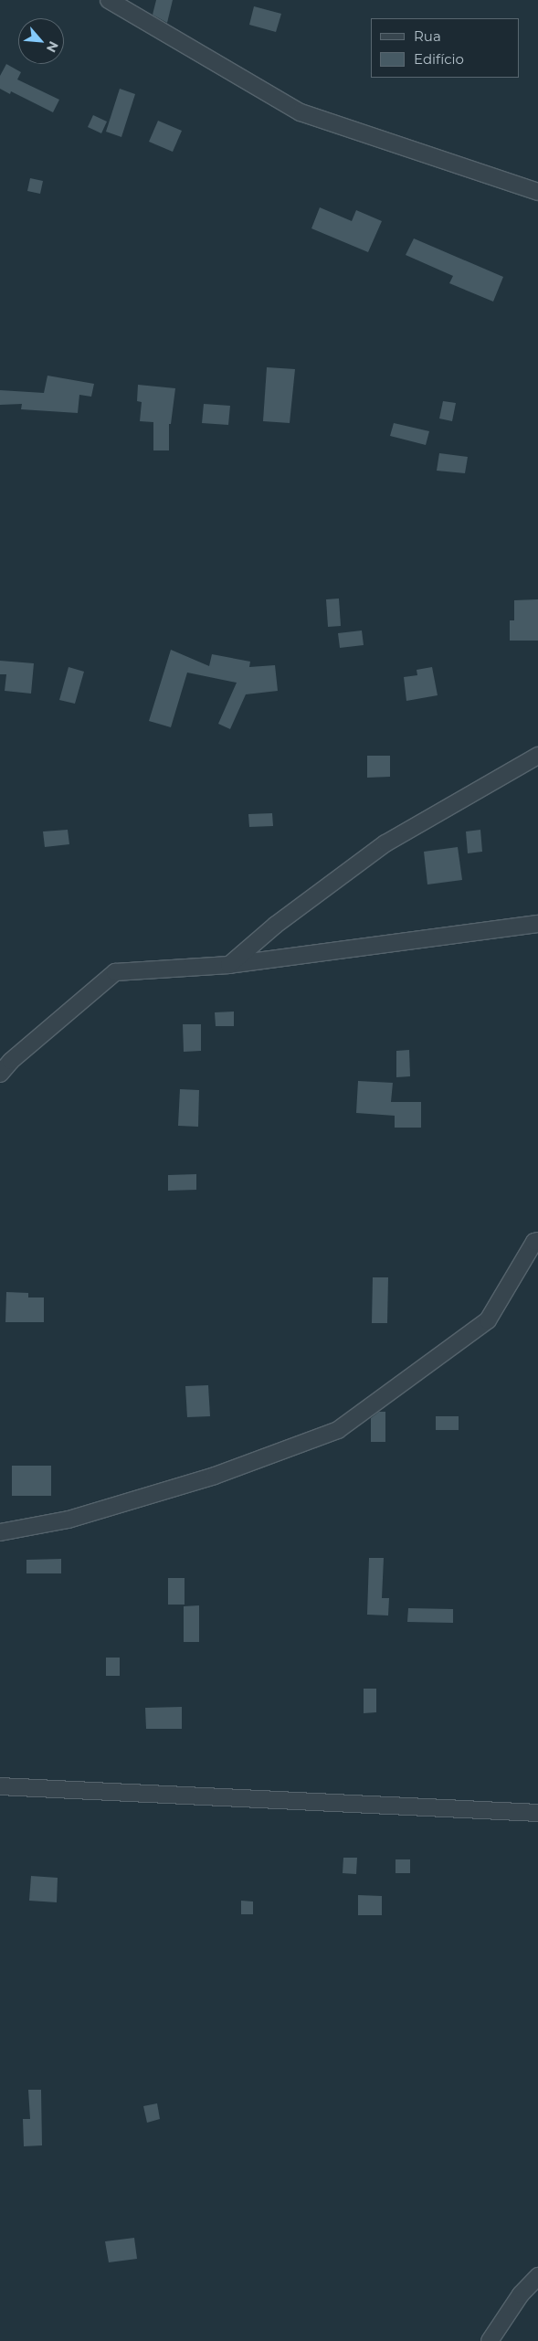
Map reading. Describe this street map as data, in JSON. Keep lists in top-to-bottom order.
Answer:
{
  "legend": ["Rua", "Edifício"],
  "north": "bottom right"
}
